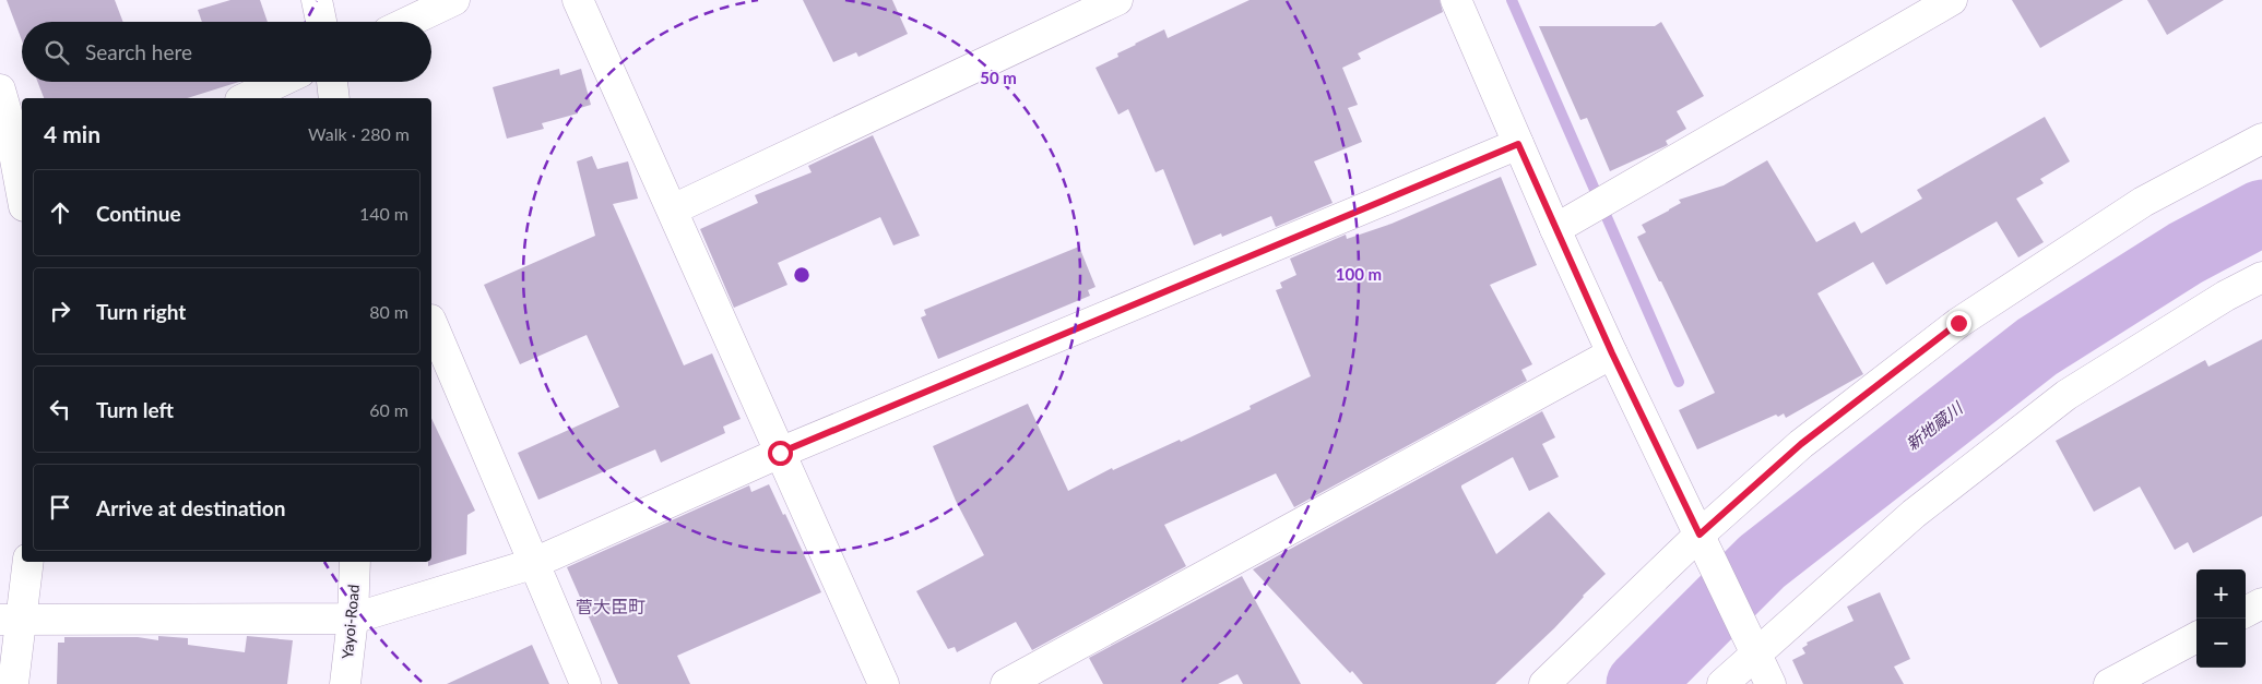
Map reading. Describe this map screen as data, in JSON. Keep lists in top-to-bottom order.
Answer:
{
  "streets": {
    "street": ["Yayoi-Road"]
  },
  "districts": ["菅大臣町"],
  "water": ["新地蔵川"],
  "page": {
    "search": "Search here",
    "heading": ["4 min", "Walk · 280 m"],
    "list": [
      ["Continue", "140 m"],
      ["Turn right", "80 m"],
      ["Turn left", "60 m"],
      "Arrive at destination"
    ],
    "map_buttons": ["+", "−"]
  },
  "rings": ["50 m", "100 m"]
}
